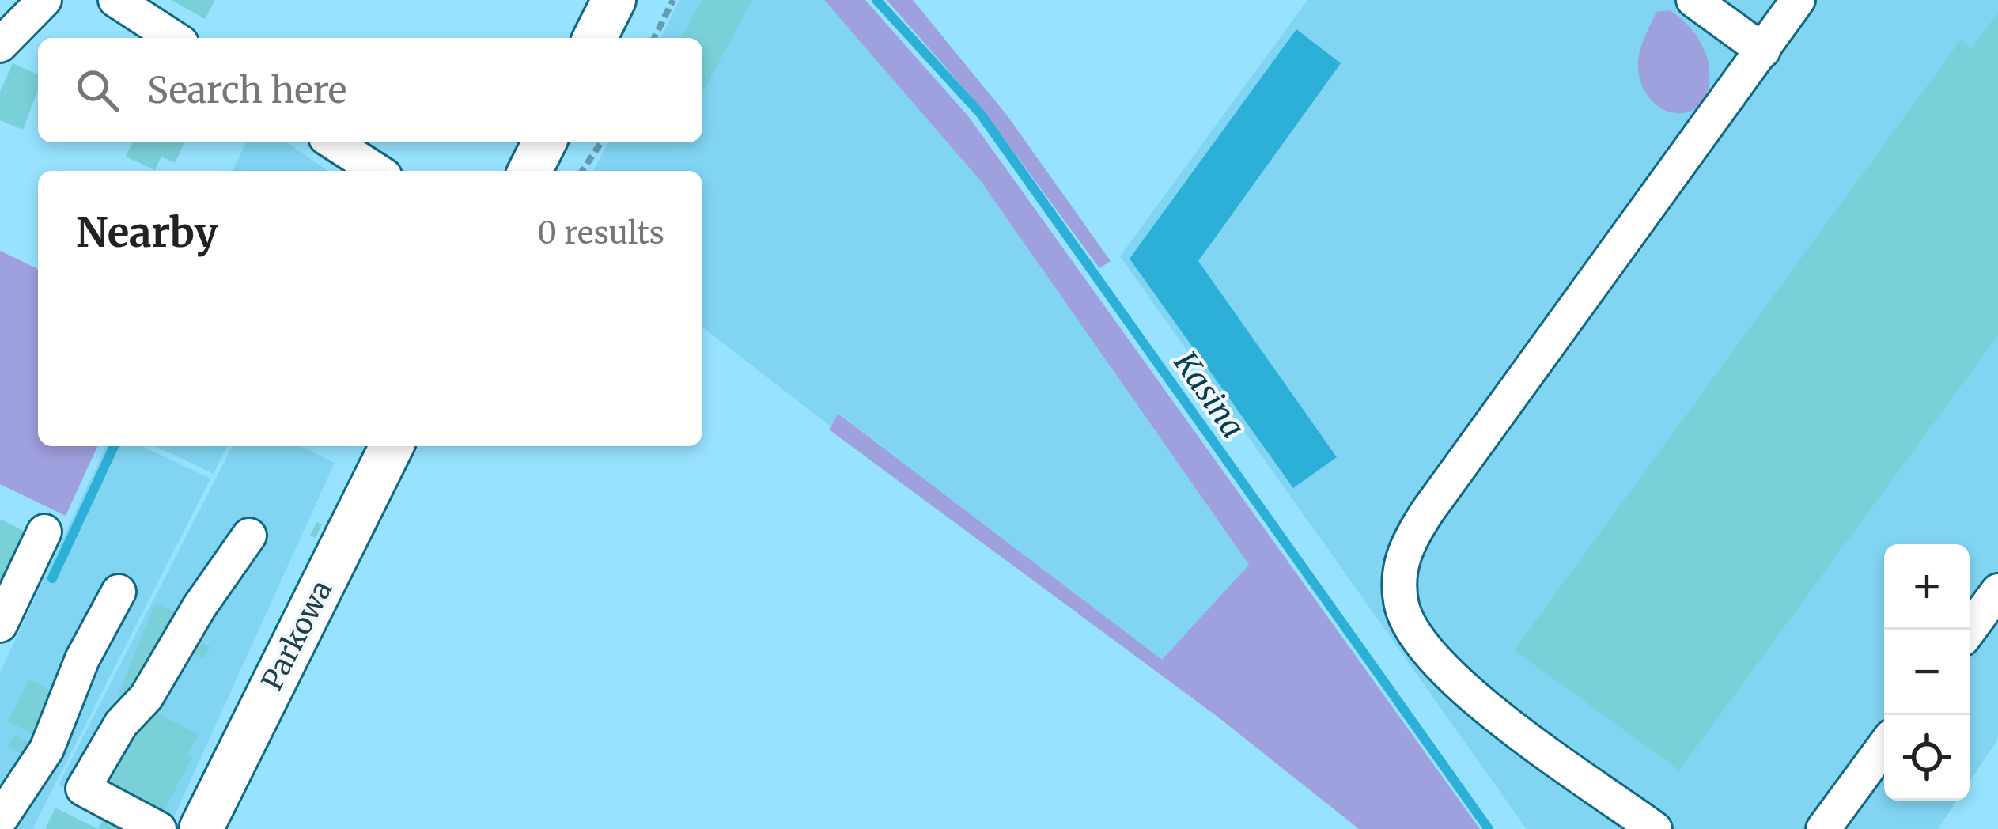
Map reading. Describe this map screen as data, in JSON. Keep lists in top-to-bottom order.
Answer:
{
  "streets": {
    "main road": ["Parkowa"]
  },
  "water": ["Kasina"],
  "page": {
    "search": "Search here",
    "heading": ["Nearby", "0 results"],
    "map_buttons": ["+", "−"]
  }
}
